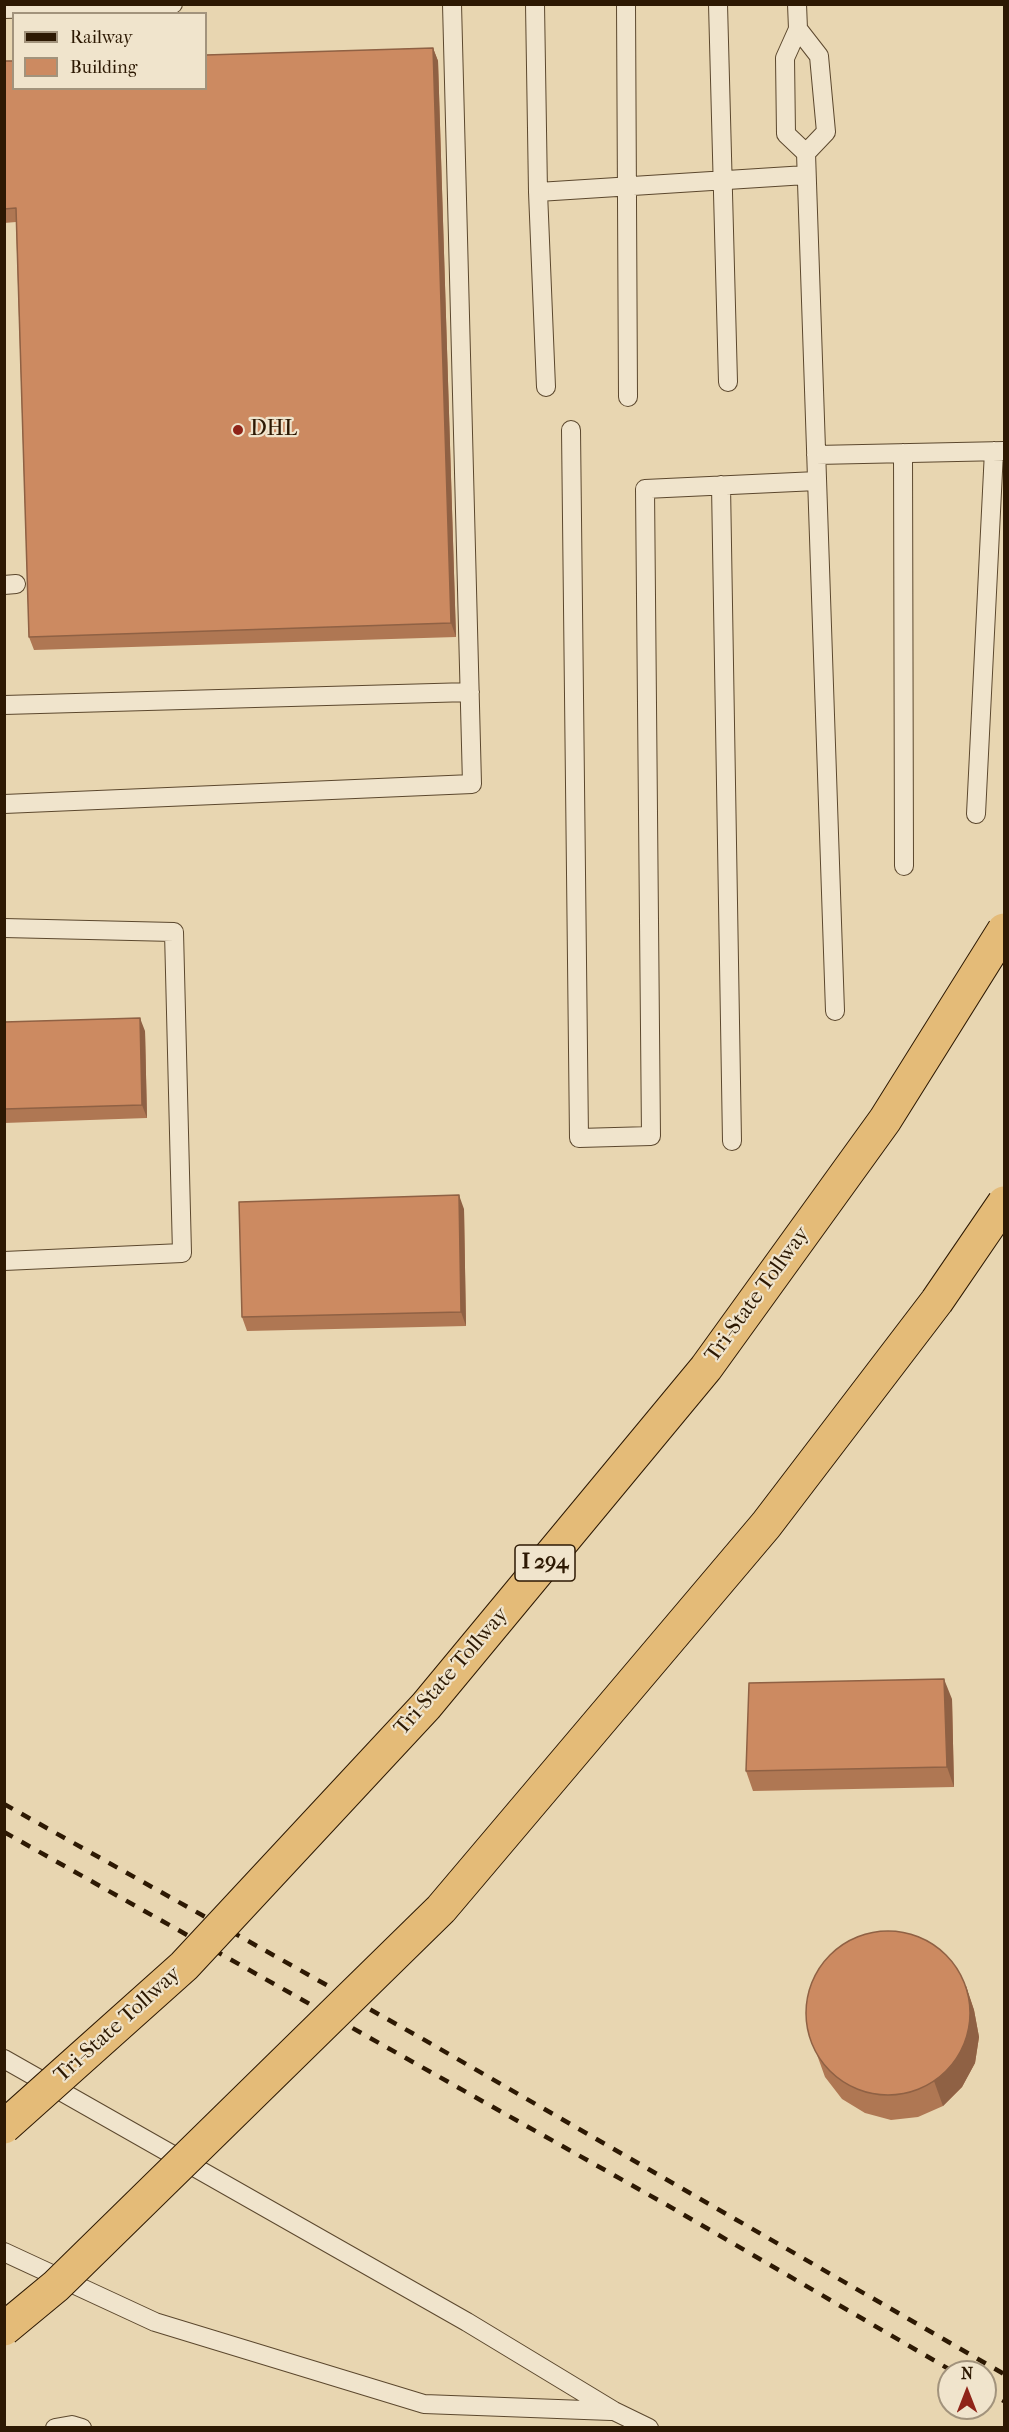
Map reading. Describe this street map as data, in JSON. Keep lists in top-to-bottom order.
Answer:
{
  "streets": {
    "highway": ["Tri-State Tollway", "I 294"]
  },
  "places": ["DHL"],
  "legend": ["Railway", "Building"],
  "north": "top"
}
